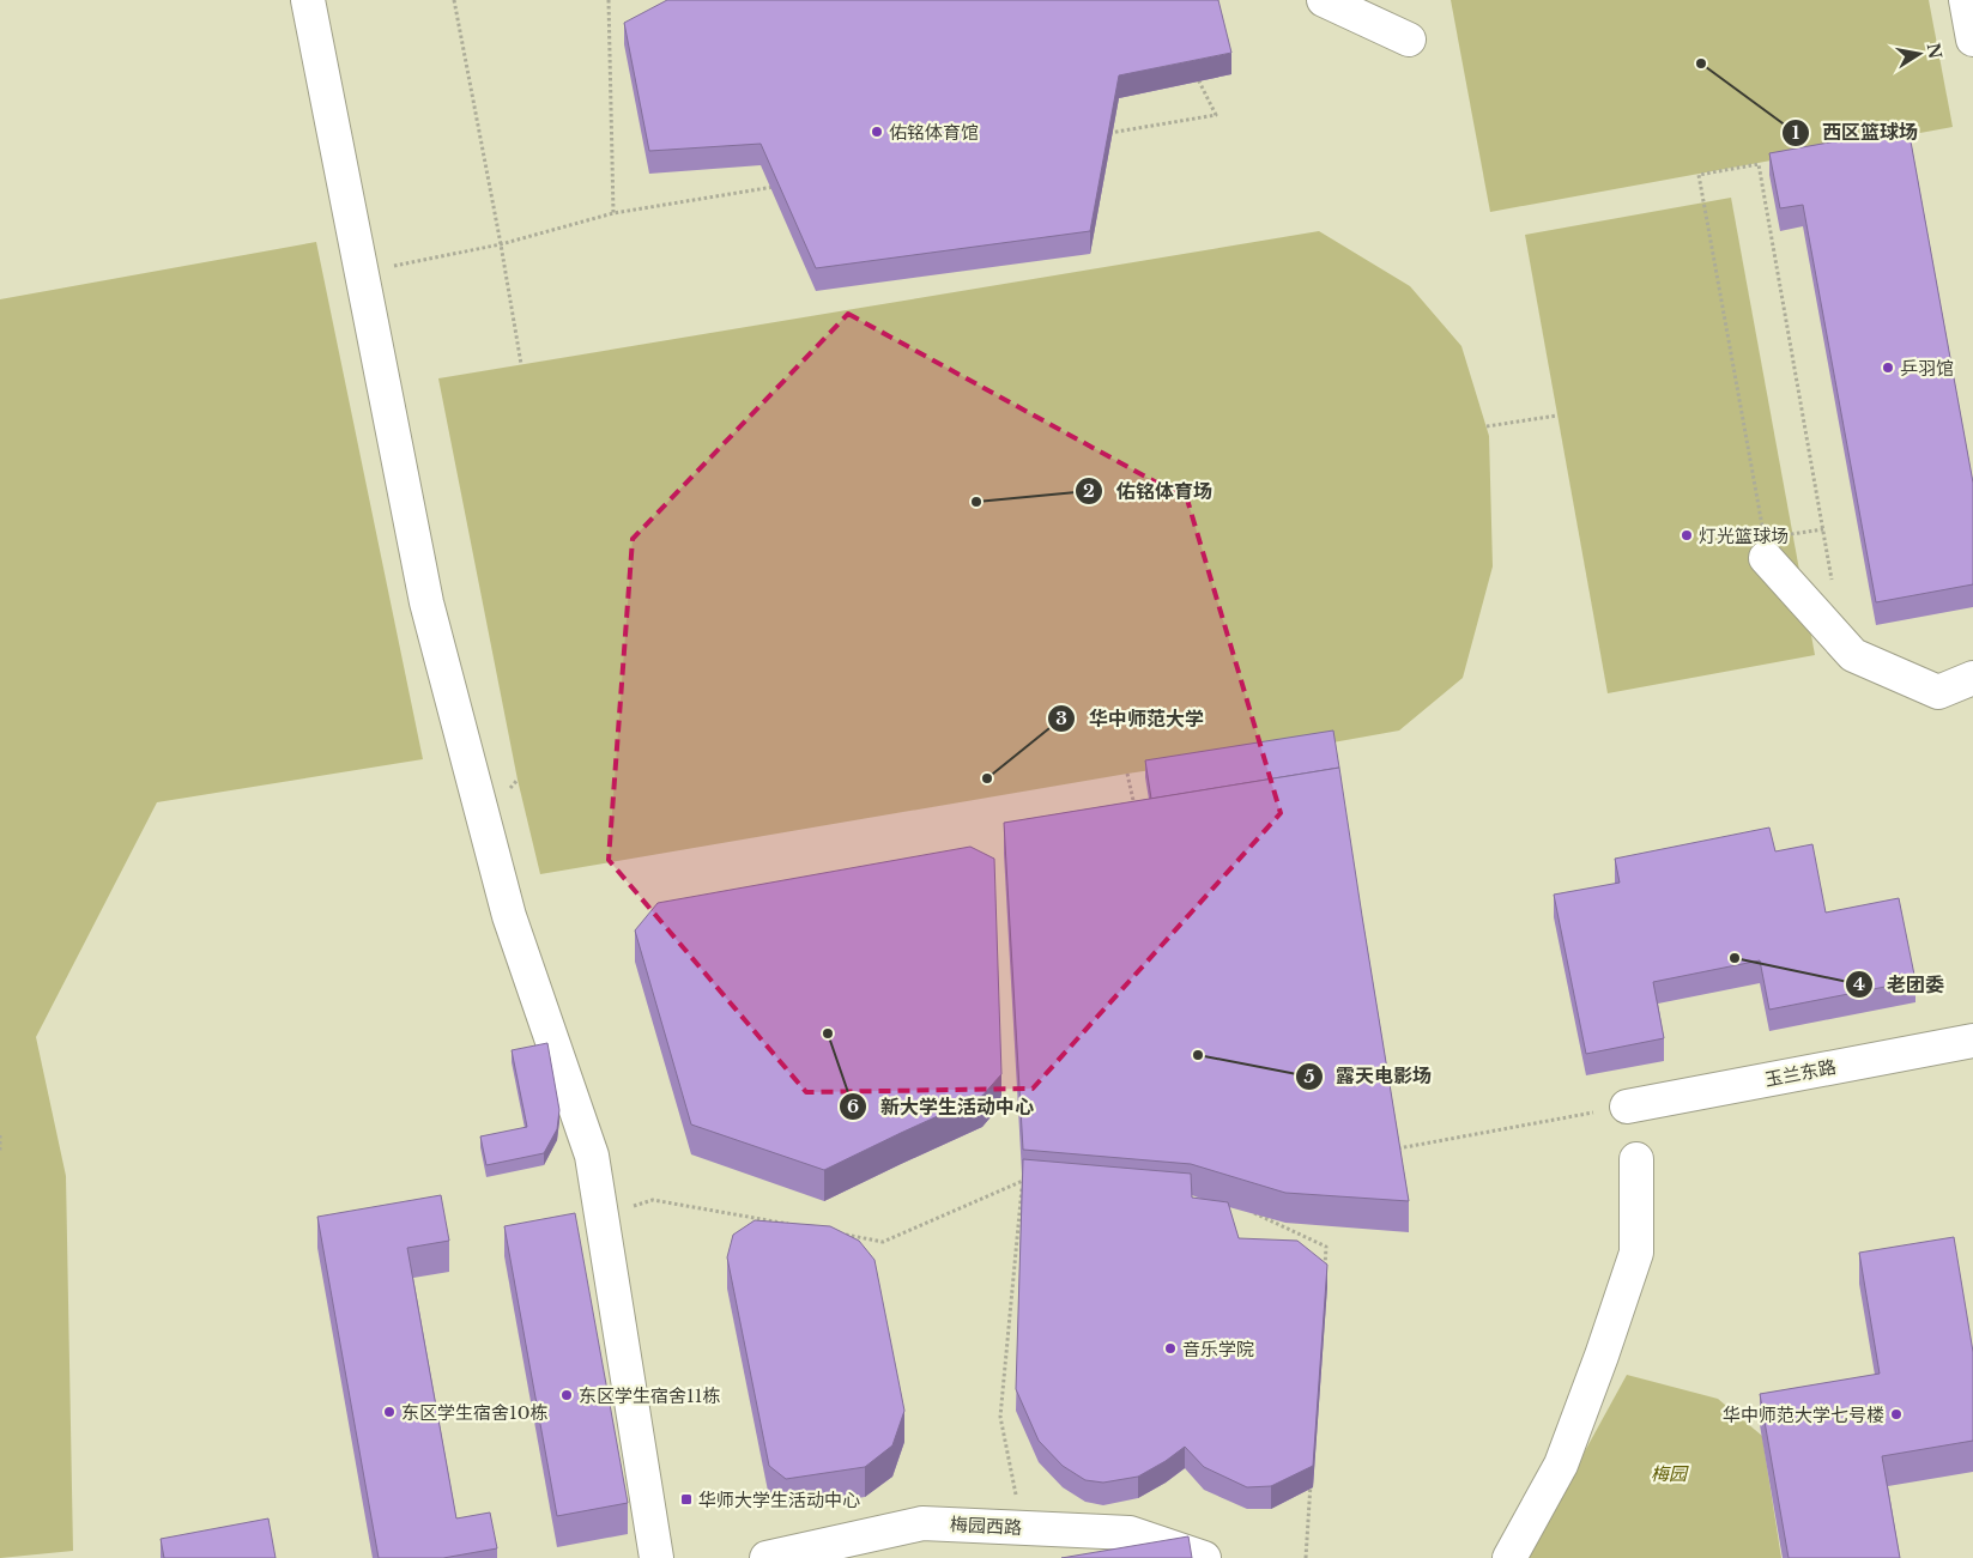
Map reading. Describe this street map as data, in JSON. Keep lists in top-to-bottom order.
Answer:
{
  "streets": {
    "street": ["玉兰东路", "梅园西路"]
  },
  "parks": ["梅园"],
  "places": {
    "other": [
      "西区篮球场",
      "佑铭体育馆",
      "乒羽馆",
      "佑铭体育场",
      "灯光篮球场",
      "华中师范大学",
      "老团委",
      "新大学生活动中心",
      "露天电影场",
      "音乐学院",
      "东区学生宿舍11栋",
      "东区学生宿舍10栋",
      "华中师范大学七号楼"
    ],
    "transit": ["华师大学生活动中心"]
  },
  "north": "right"
}
